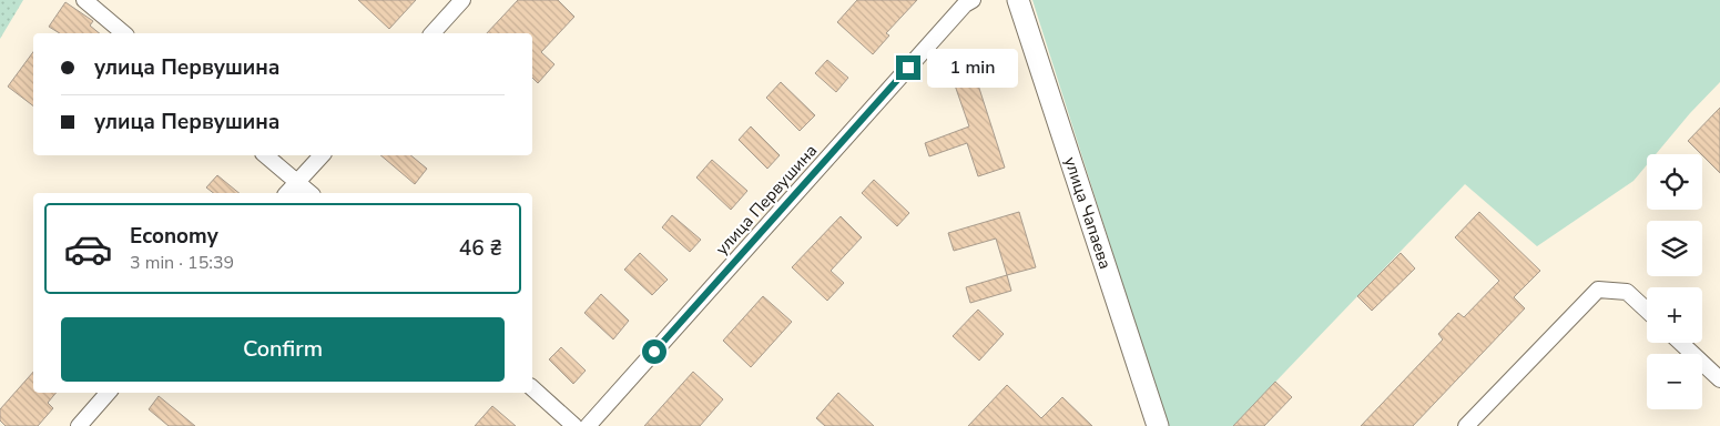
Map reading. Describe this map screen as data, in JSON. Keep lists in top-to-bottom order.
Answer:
{
  "streets": {
    "main road": ["улица Чапаева"],
    "street": ["улица Первушина"]
  },
  "page": {
    "banner": ["улица Первушина", "улица Первушина"],
    "bubble": "1 min",
    "map_buttons": ["+", "−"],
    "list": [
      {
        "name": "Economy",
        "note": "3 min · 15:39",
        "value": "46 ₴"
      }
    ],
    "buttons": "Confirm"
  }
}
